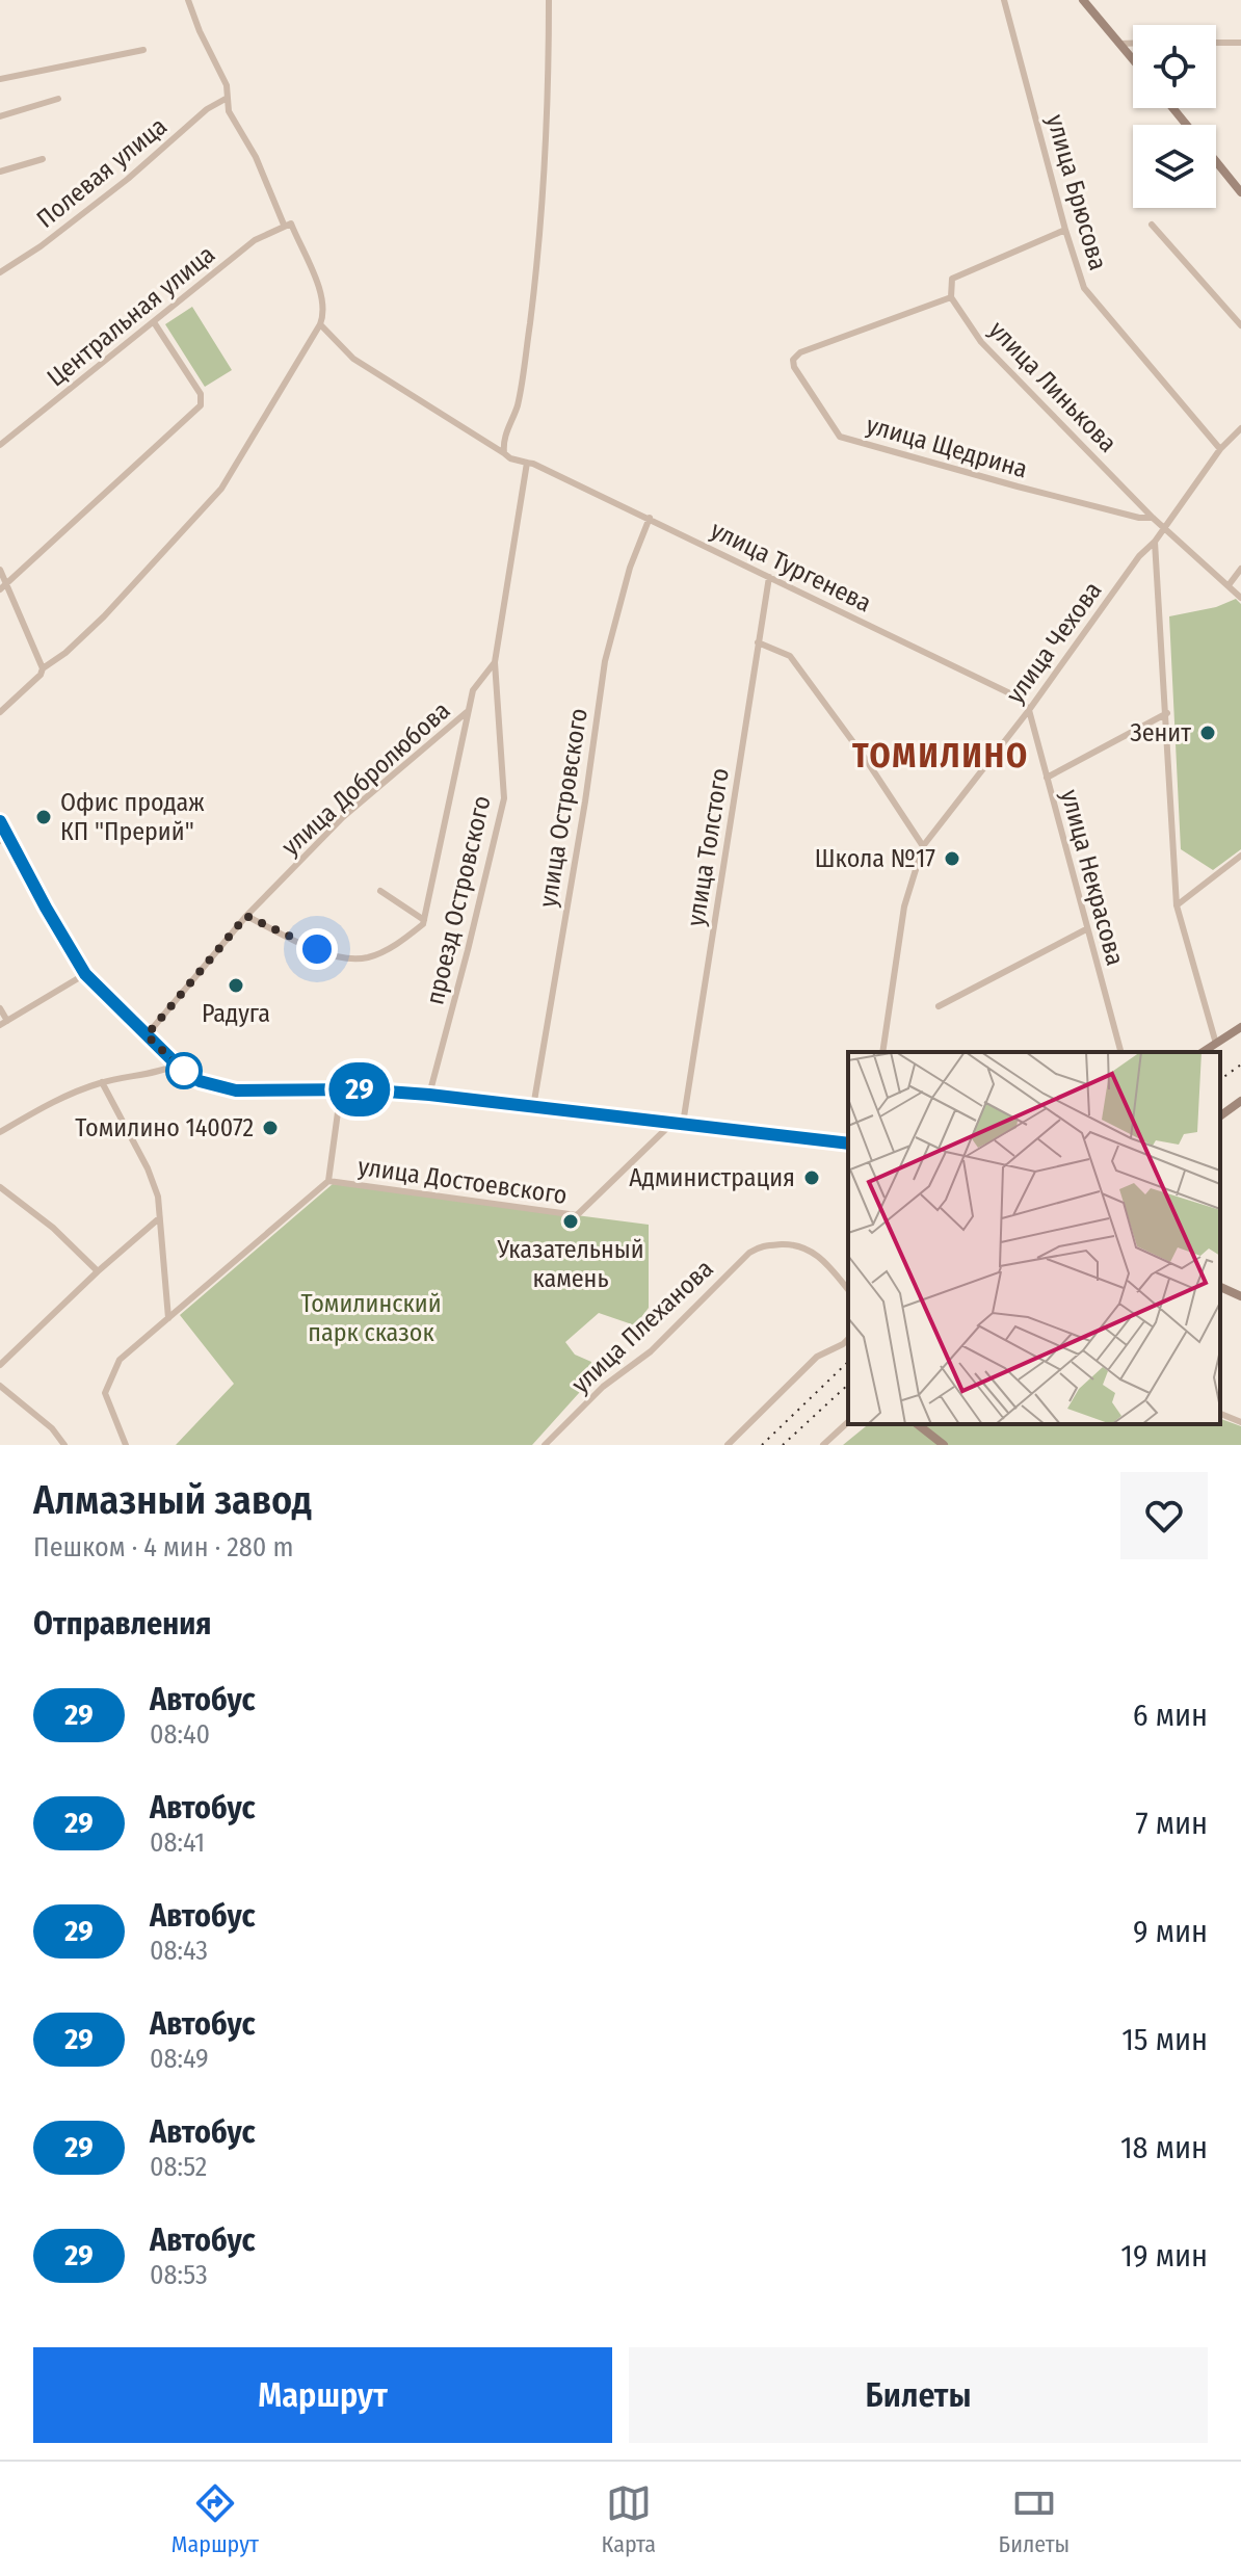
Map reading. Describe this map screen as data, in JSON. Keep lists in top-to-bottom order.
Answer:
{
  "streets": {
    "street": [
      "Полевая улица",
      "улица Брюсова",
      "Центральная улица",
      "улица Линькова",
      "улица Щедрина",
      "улица Тургенева",
      "улица Чехова",
      "улица Добролюбова",
      "улица Островского",
      "улица Толстого",
      "улица Некрасова",
      "проезд Островского",
      "улица Достоевского",
      "улица Плеханова"
    ]
  },
  "crossings": [
    ["улица Брюсова", "улица Чехова"],
    ["улица Линькова", "улица Щедрина"],
    ["улица Линькова", "улица Чехова"],
    ["улица Тургенева", "улица Чехова"],
    ["улица Тургенева", "улица Островского"],
    ["улица Тургенева", "улица Толстого"],
    ["улица Тургенева", "улица Некрасова"],
    ["улица Чехова", "улица Некрасова"]
  ],
  "districts": ["ТОМИЛИНО"],
  "parks": ["Томилинский парк сказок"],
  "places": [
    "Зенит",
    "Офис продаж КП \"Прерий\"",
    "Школа №17",
    "Радуга",
    "Томилино 140072",
    "Администрация",
    "Указательный камень"
  ],
  "lines": ["bus line 29"],
  "page": {
    "on_map": "29",
    "heading": [
      ["Алмазный завод", "Пешком · 4 мин · 280 m"],
      "Отправления"
    ],
    "list": [
      {
        "mark": "29",
        "name": "Автобус",
        "note": "08:40",
        "value": "6 мин"
      },
      {
        "mark": "29",
        "name": "Автобус",
        "note": "08:41",
        "value": "7 мин"
      },
      {
        "mark": "29",
        "name": "Автобус",
        "note": "08:43",
        "value": "9 мин"
      },
      {
        "mark": "29",
        "name": "Автобус",
        "note": "08:49",
        "value": "15 мин"
      },
      {
        "mark": "29",
        "name": "Автобус",
        "note": "08:52",
        "value": "18 мин"
      },
      {
        "mark": "29",
        "name": "Автобус",
        "note": "08:53",
        "value": "19 мин"
      }
    ],
    "buttons": ["Маршрут", "Билеты"],
    "tabs": ["Маршрут", "Карта", "Билеты"]
  }
}
